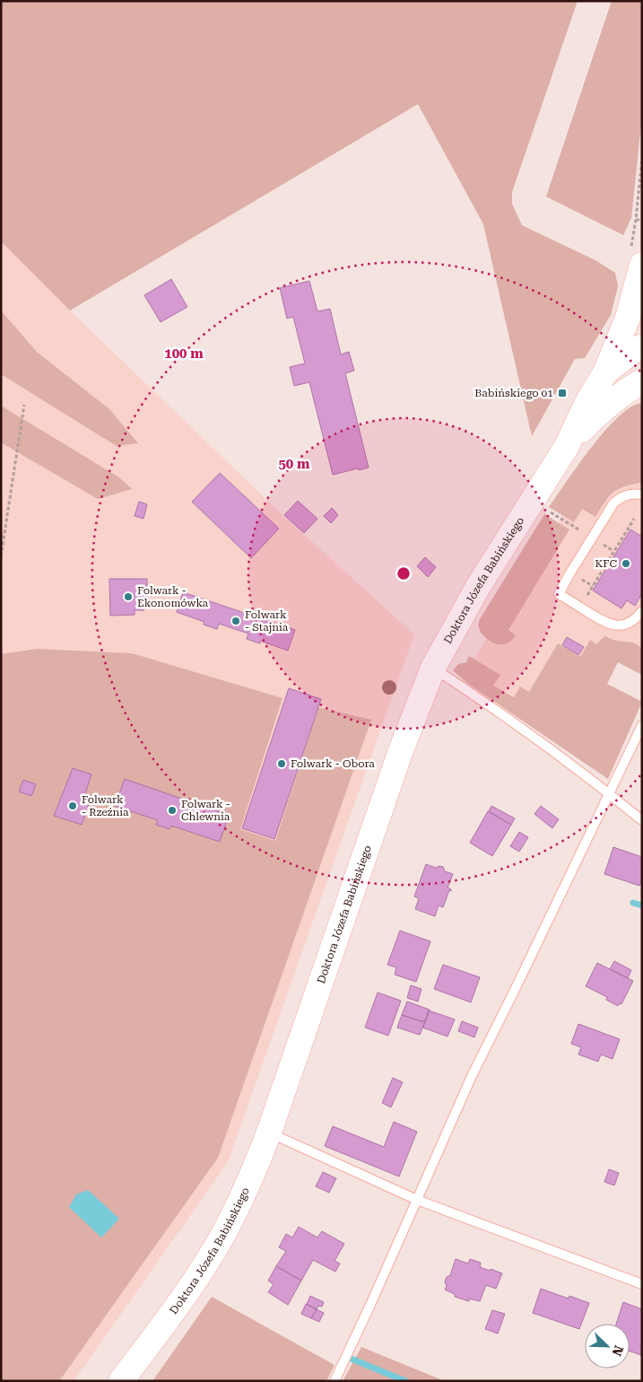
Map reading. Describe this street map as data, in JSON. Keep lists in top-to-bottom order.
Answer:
{
  "streets": {
    "street": ["Doktora Józefa Babińskiego"]
  },
  "places": {
    "transit": ["Babińskiego 01"],
    "other": [
      "KFC",
      "Folwark - Ekonomówka",
      "Folwark - Stajnia",
      "Folwark - Obora",
      "Folwark - Rzeźnia",
      "Folwark - Chlewnia"
    ]
  },
  "north": "bottom right",
  "rings": ["100 m", "50 m"]
}
